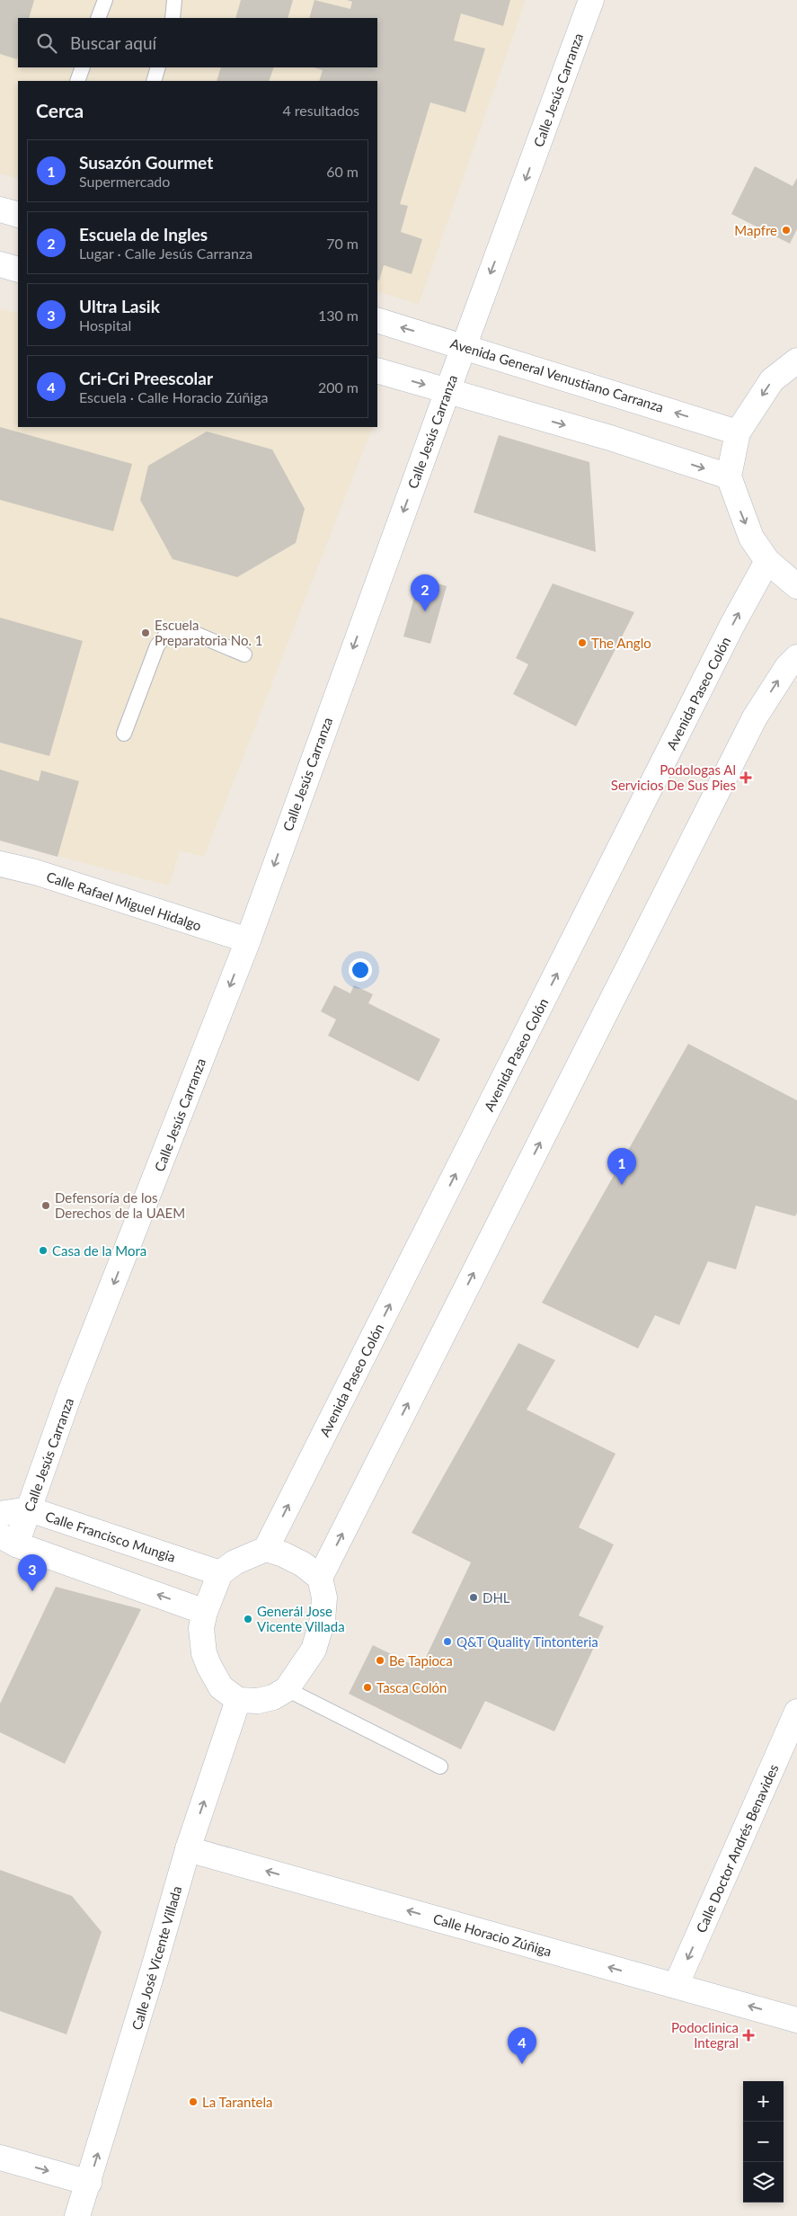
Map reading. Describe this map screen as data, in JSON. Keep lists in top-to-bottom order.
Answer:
{
  "streets": {
    "main road": [
      "Calle Jesús Carranza",
      "Avenida General Venustiano Carranza",
      "Avenida Paseo Colón",
      "Calle Rafael Miguel Hidalgo",
      "Calle Francisco Mungia",
      "Calle Doctor Andrés Benavides",
      "Calle Horacio Zúñiga",
      "Calle José Vicente Villada"
    ]
  },
  "crossings": [
    ["Calle Jesús Carranza", "Avenida General Venustiano Carranza"],
    ["Calle Jesús Carranza", "Calle Rafael Miguel Hidalgo"],
    ["Calle Jesús Carranza", "Calle Francisco Mungia"],
    ["Avenida Paseo Colón", "Calle Francisco Mungia"],
    ["Avenida Paseo Colón", "Calle José Vicente Villada"],
    ["Calle Francisco Mungia", "Calle José Vicente Villada"],
    ["Calle Doctor Andrés Benavides", "Calle Horacio Zúñiga"],
    ["Calle Horacio Zúñiga", "Calle José Vicente Villada"]
  ],
  "one_way": [
    "Calle Jesús Carranza",
    "Calle Doctor Andrés Benavides",
    "Calle Horacio Zúñiga",
    "Calle José Vicente Villada"
  ],
  "places": {
    "other": [
      "Mapfre",
      "Escuela Preparatoria No. 1",
      "The Anglo",
      "Defensoría de los Derechos de la UAEM",
      "Casa de la Mora",
      "DHL",
      "Generál Jose Vicente Villada",
      "Q&T Quality Tintonteria",
      "Be Tapioca",
      "Tasca Colón",
      "La Tarantela"
    ],
    "health": ["Podologas Al Servicios De Sus Pies", "Podoclinica Integral"]
  },
  "page": {
    "search": "Buscar aquí",
    "heading": ["Cerca", "4 resultados"],
    "list": [
      {
        "mark": "1",
        "name": "Susazón Gourmet",
        "note": "Supermercado",
        "value": "60 m"
      },
      {
        "mark": "2",
        "name": "Escuela de Ingles",
        "note": "Lugar · Calle Jesús Carranza",
        "value": "70 m"
      },
      {
        "mark": "3",
        "name": "Ultra Lasik",
        "note": "Hospital",
        "value": "130 m"
      },
      {
        "mark": "4",
        "name": "Cri-Cri Preescolar",
        "note": "Escuela · Calle Horacio Zúñiga",
        "value": "200 m"
      }
    ],
    "pins": [
      "2",
      "1",
      "3",
      "4"
    ],
    "map_buttons": ["+", "−"]
  }
}
